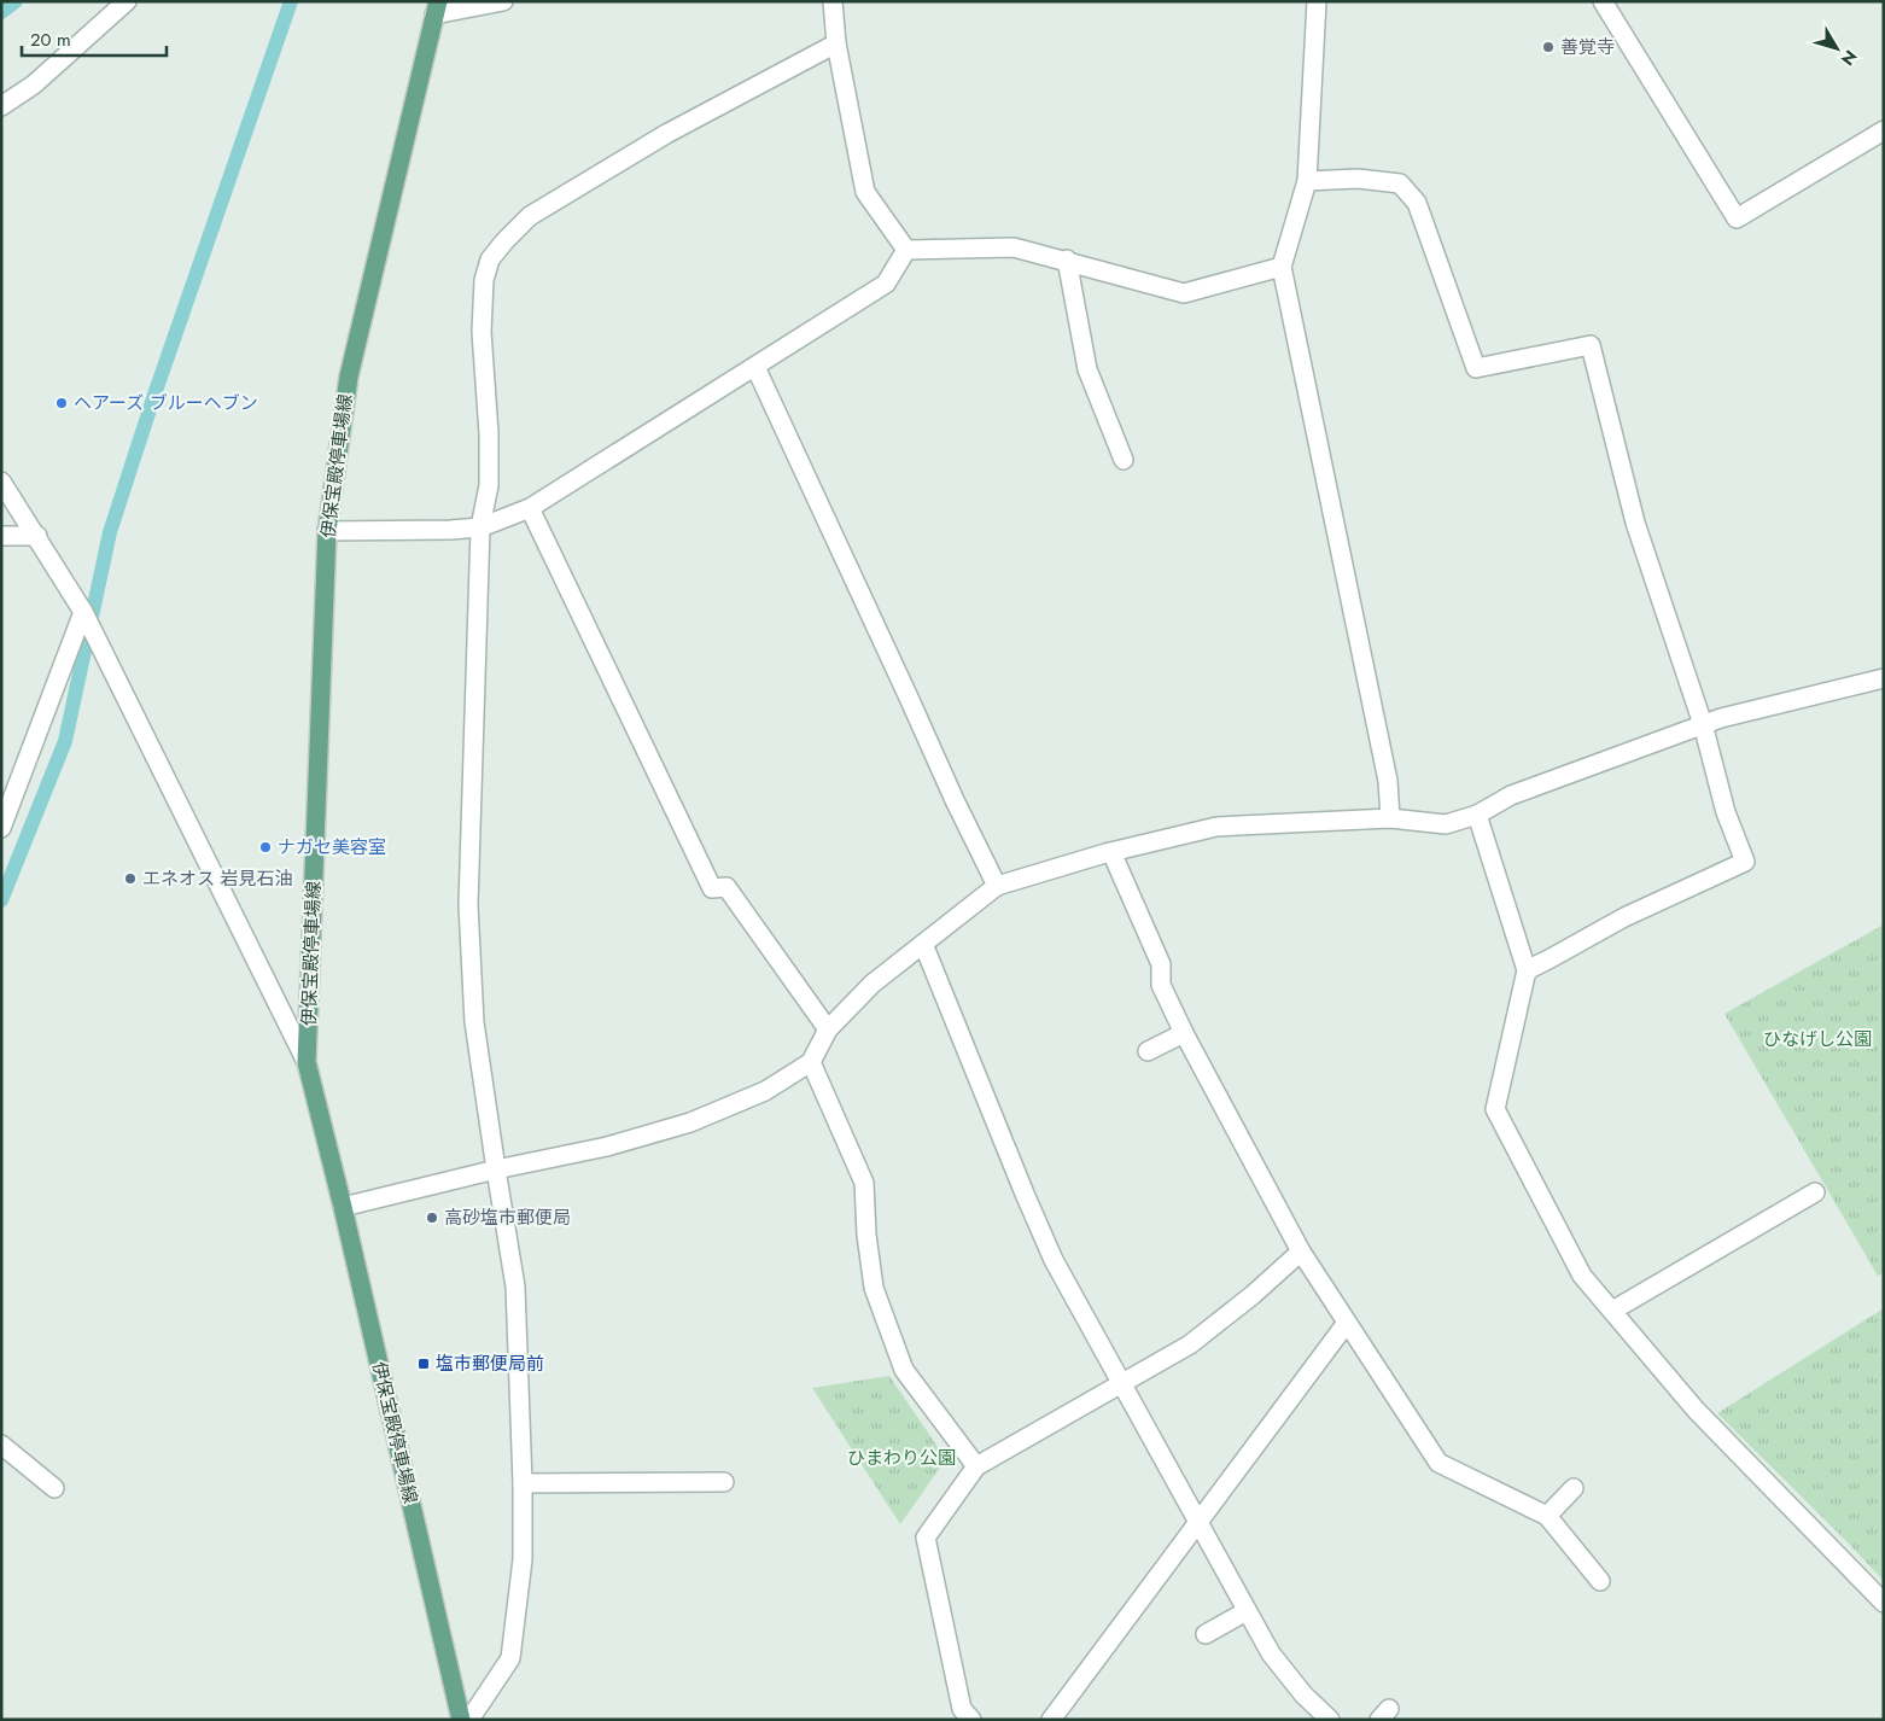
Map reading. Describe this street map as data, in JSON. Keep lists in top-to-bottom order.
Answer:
{
  "streets": {
    "main road": ["伊保宝殿停車場線"]
  },
  "parks": ["ひなげし公園", "ひまわり公園"],
  "places": {
    "other": [
      "善覚寺",
      "ヘアーズ ブルーヘブン",
      "ナガセ美容室",
      "エネオス 岩見石油",
      "高砂塩市郵便局"
    ],
    "transit": ["塩市郵便局前"]
  },
  "scale_bar": "20 m",
  "north": "bottom right"
}
